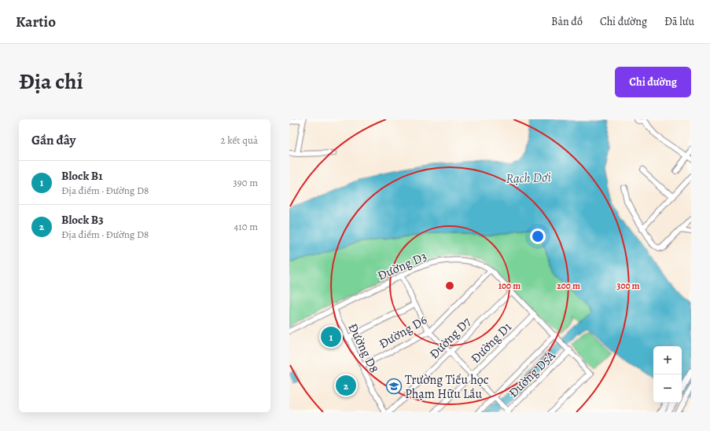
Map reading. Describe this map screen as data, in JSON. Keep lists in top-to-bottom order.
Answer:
{
  "streets": {
    "street": [
      "Đường D3",
      "Đường D6",
      "Đường D7",
      "Đường D1",
      "Đường D8",
      "Đường D5A"
    ]
  },
  "crossings": [
    ["Đường D3", "Đường D6"],
    ["Đường D3", "Đường D7"],
    ["Đường D3", "Đường D1"],
    ["Đường D3", "Đường D8"],
    ["Đường D3", "Đường D5A"],
    ["Đường D6", "Đường D8"]
  ],
  "water": ["Rạch Dơi"],
  "places": {
    "school or university": ["Trường Tiểu học Phạm Hữu Lầu"]
  },
  "page": {
    "header": "Kartio",
    "nav": ["Bản đồ", "Chỉ đường", "Đã lưu"],
    "title": "Địa chỉ",
    "buttons": "Chỉ đường",
    "heading": ["Gần đây", "2 kết quả"],
    "list": [
      {
        "mark": "1",
        "name": "Block B1",
        "note": "Địa điểm · Đường D8",
        "value": "390 m"
      },
      {
        "mark": "2",
        "name": "Block B3",
        "note": "Địa điểm · Đường D8",
        "value": "410 m"
      }
    ],
    "pins": ["1", "2"],
    "map_buttons": ["+", "−"]
  },
  "rings": ["100 m", "200 m", "300 m"]
}
